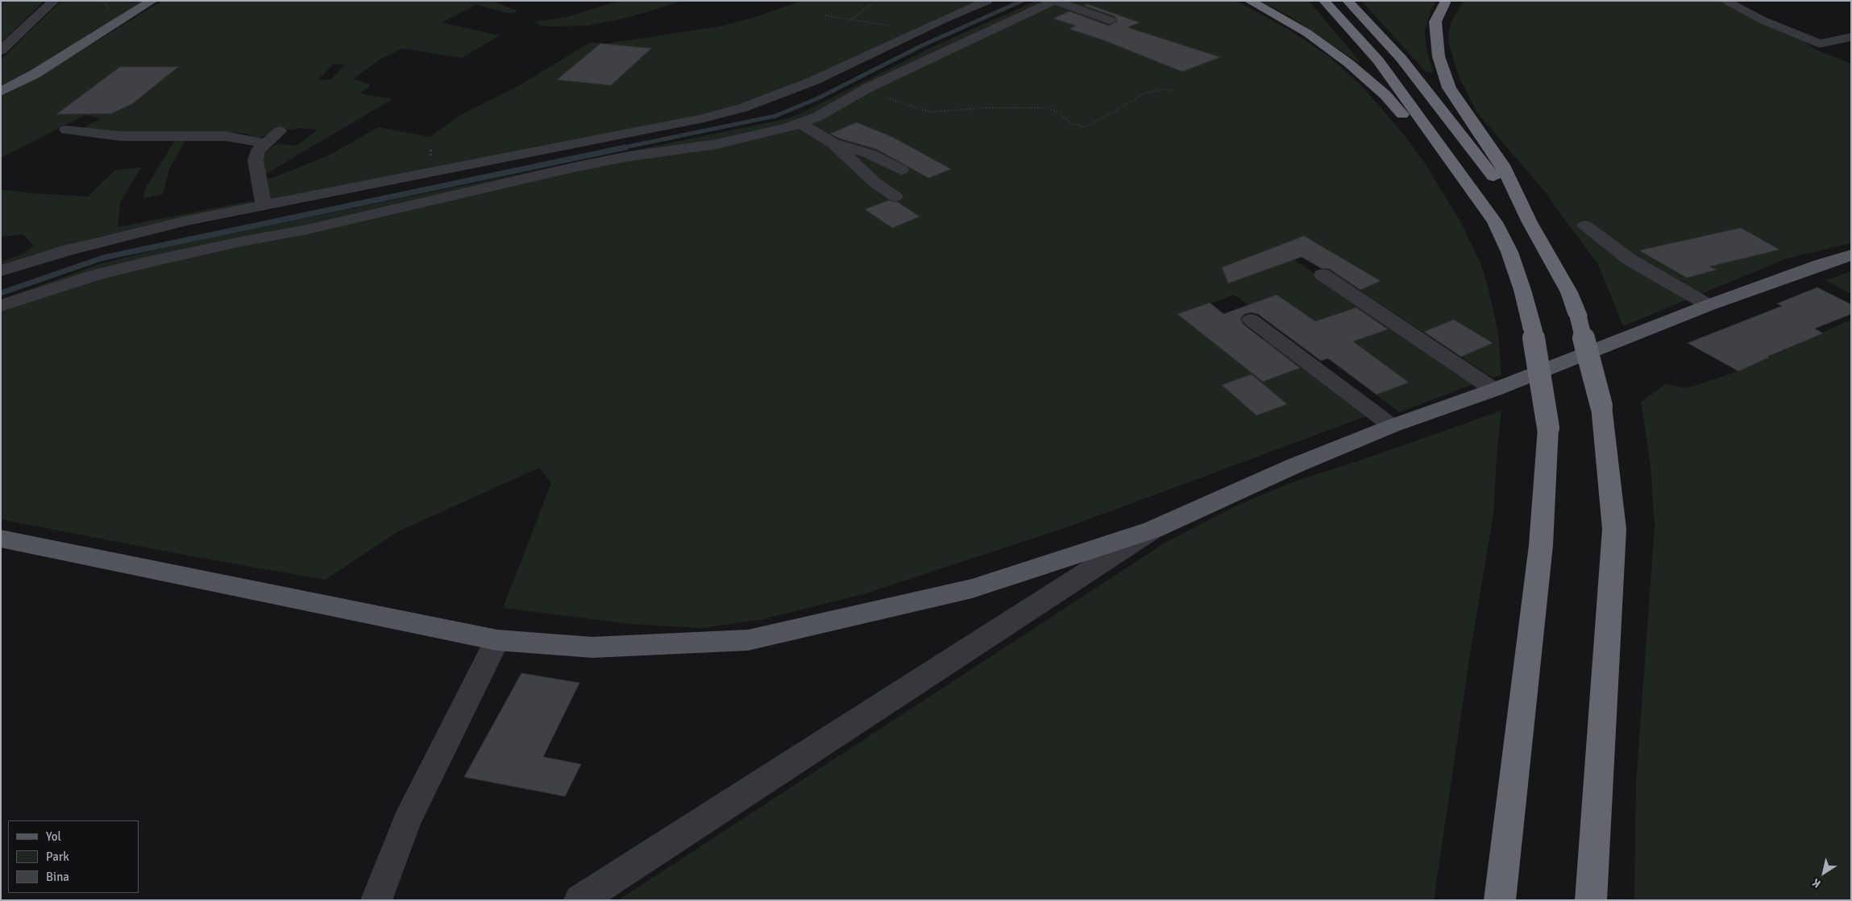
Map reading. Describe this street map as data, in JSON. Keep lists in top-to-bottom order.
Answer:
{
  "legend": ["Yol", "Park", "Bina"],
  "north": "bottom left"
}
